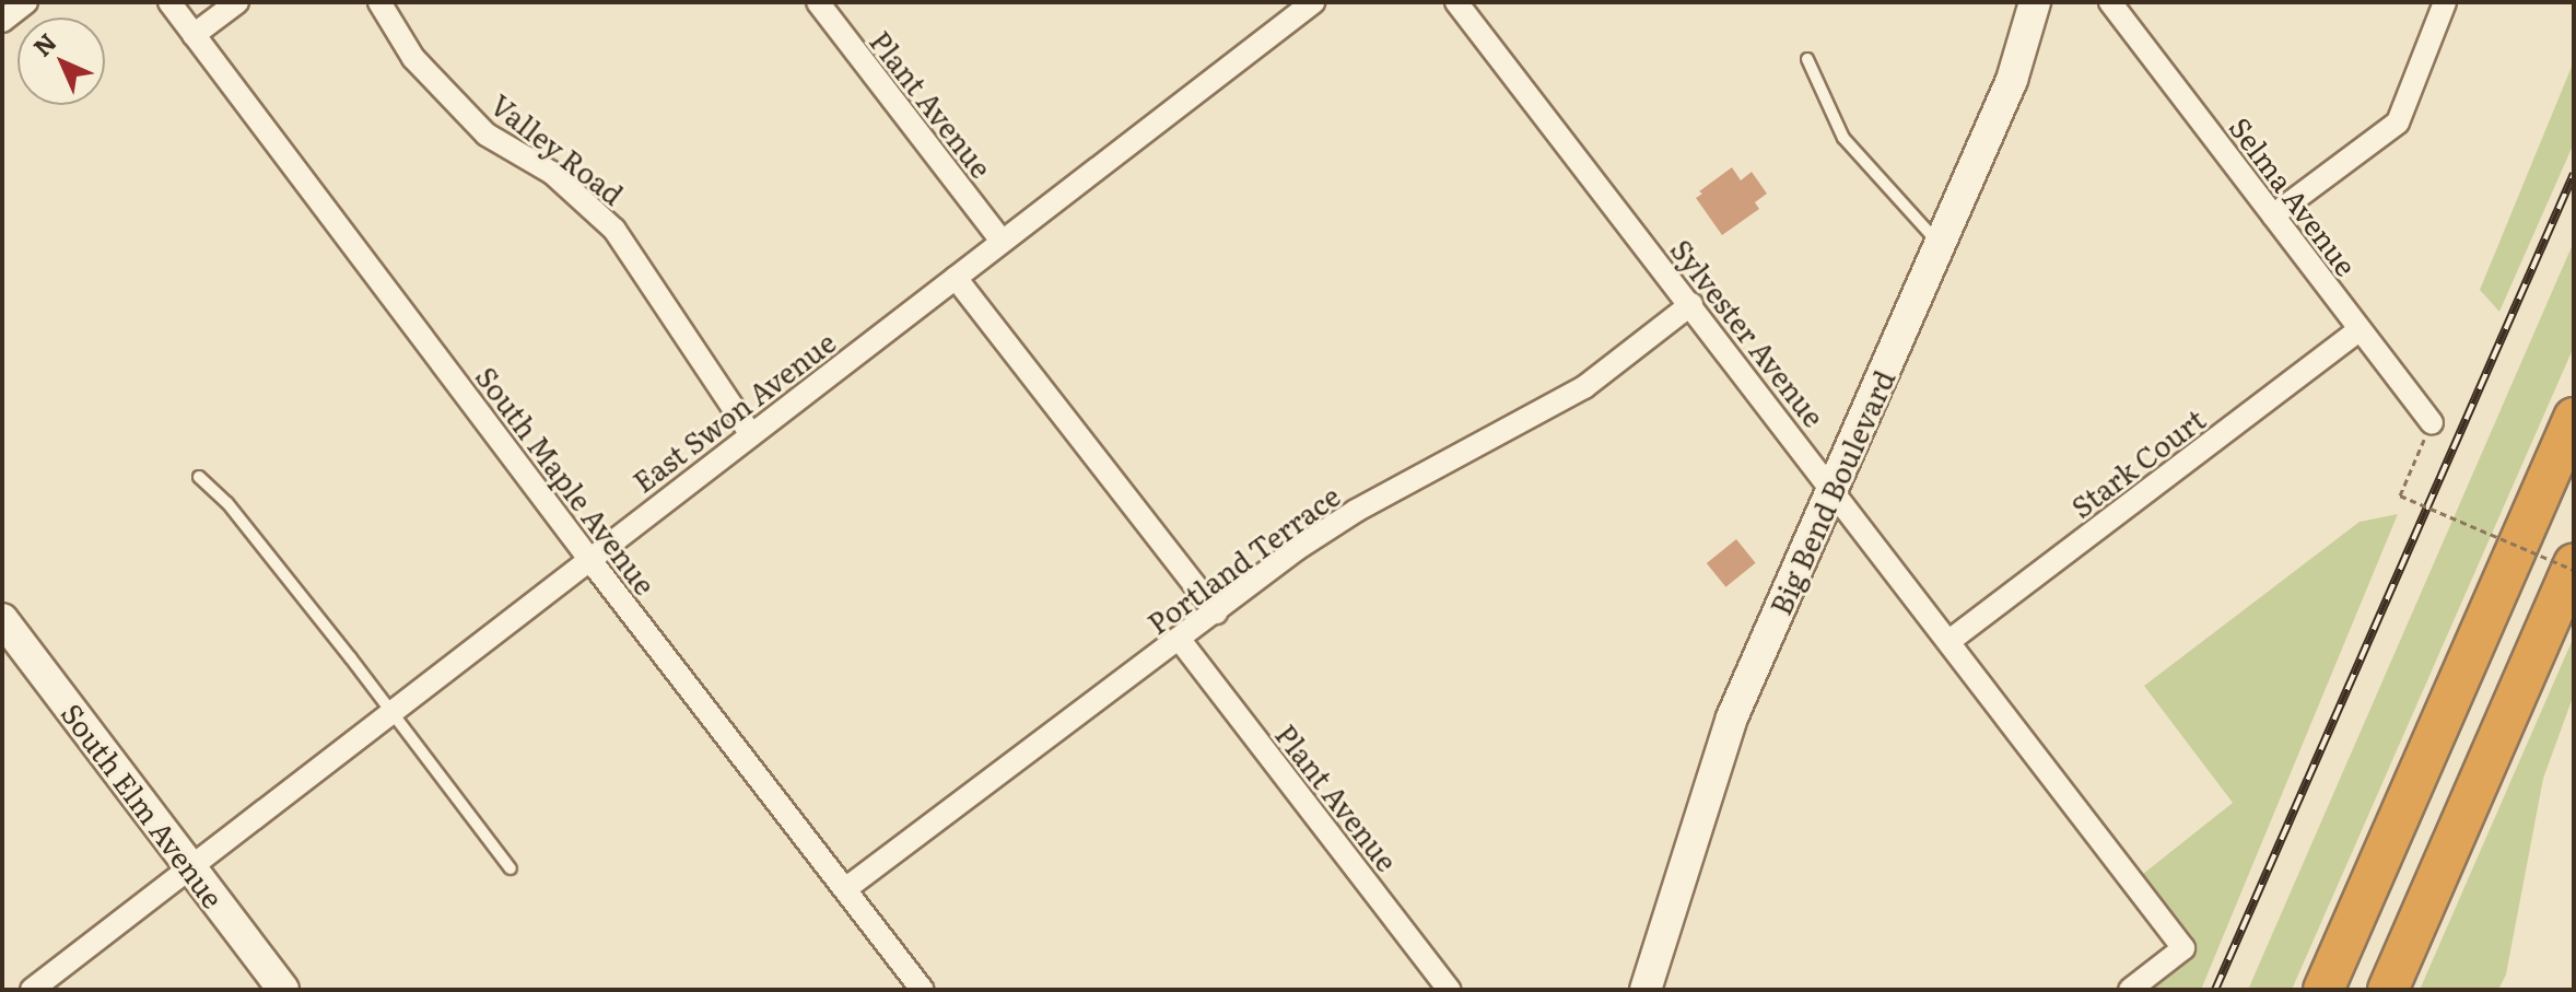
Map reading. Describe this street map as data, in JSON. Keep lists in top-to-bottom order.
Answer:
{
  "streets": {
    "main road": ["Big Bend Boulevard", "South Elm Avenue"],
    "street": [
      "Plant Avenue",
      "Valley Road",
      "Selma Avenue",
      "Sylvester Avenue",
      "East Swon Avenue",
      "Stark Court",
      "South Maple Avenue",
      "Portland Terrace"
    ]
  },
  "crossings": [
    ["Plant Avenue", "East Swon Avenue"],
    ["Plant Avenue", "Portland Terrace"],
    ["Valley Road", "East Swon Avenue"],
    ["Selma Avenue", "Stark Court"],
    ["Sylvester Avenue", "Stark Court"],
    ["Sylvester Avenue", "Big Bend Boulevard"],
    ["Sylvester Avenue", "Portland Terrace"],
    ["East Swon Avenue", "South Maple Avenue"],
    ["East Swon Avenue", "South Elm Avenue"],
    ["South Maple Avenue", "Portland Terrace"]
  ],
  "north": "top left"
}
